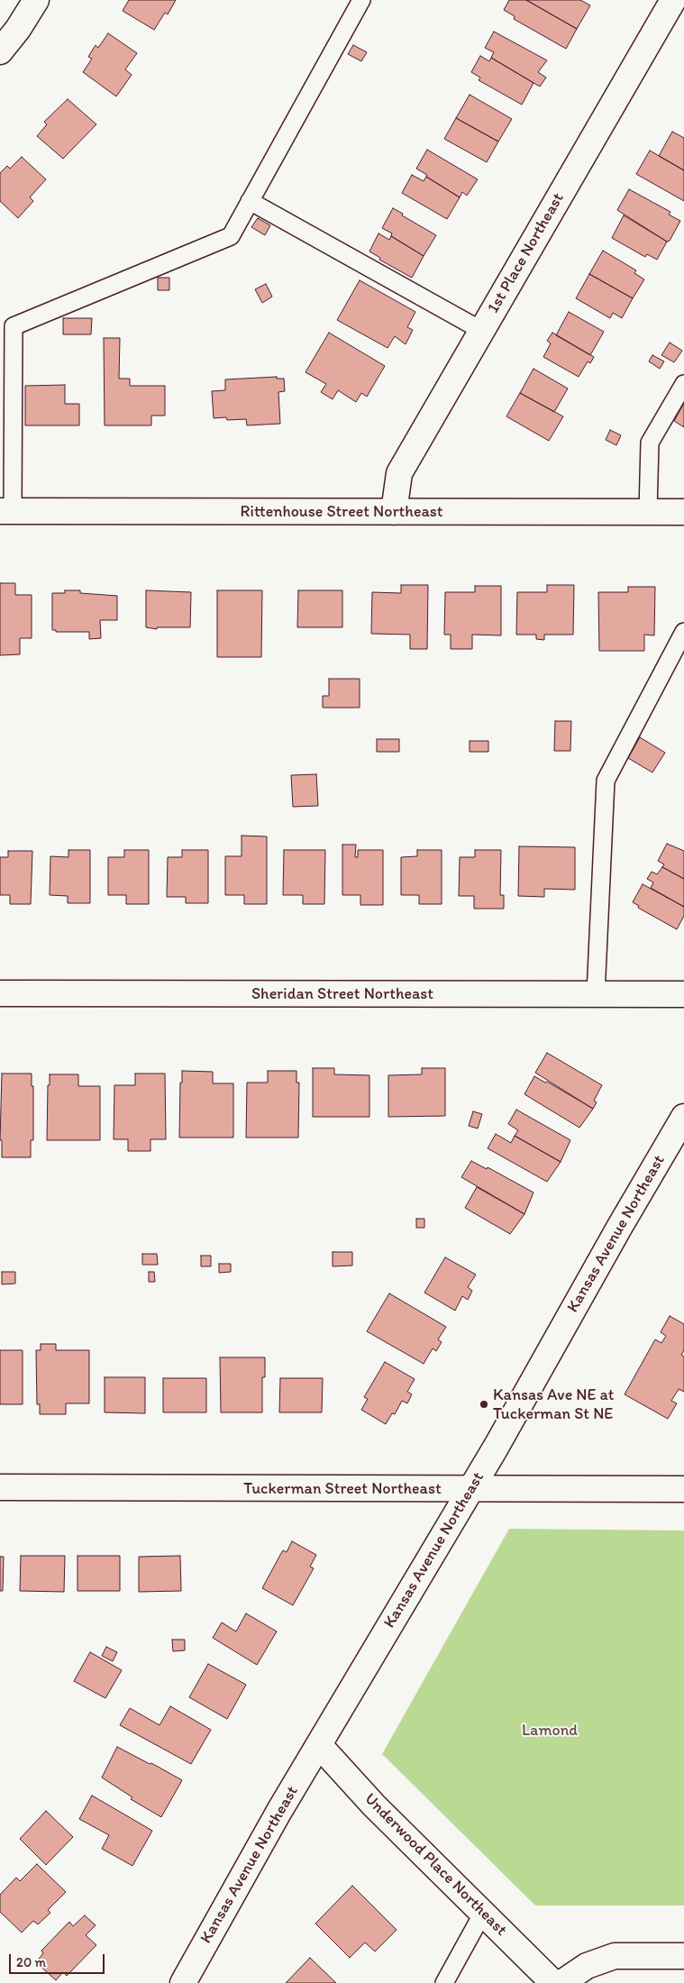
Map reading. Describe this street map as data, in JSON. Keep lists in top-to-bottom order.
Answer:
{
  "streets": {
    "street": [
      "1st Place Northeast",
      "Rittenhouse Street Northeast",
      "Sheridan Street Northeast",
      "Kansas Avenue Northeast",
      "Tuckerman Street Northeast",
      "Underwood Place Northeast"
    ]
  },
  "crossings": [
    ["1st Place Northeast", "Rittenhouse Street Northeast"],
    ["Kansas Avenue Northeast", "Tuckerman Street Northeast"],
    ["Kansas Avenue Northeast", "Underwood Place Northeast"]
  ],
  "parks": ["Lamond"],
  "places": ["Kansas Ave NE at Tuckerman St NE"],
  "scale_bar": "20 m"
}
